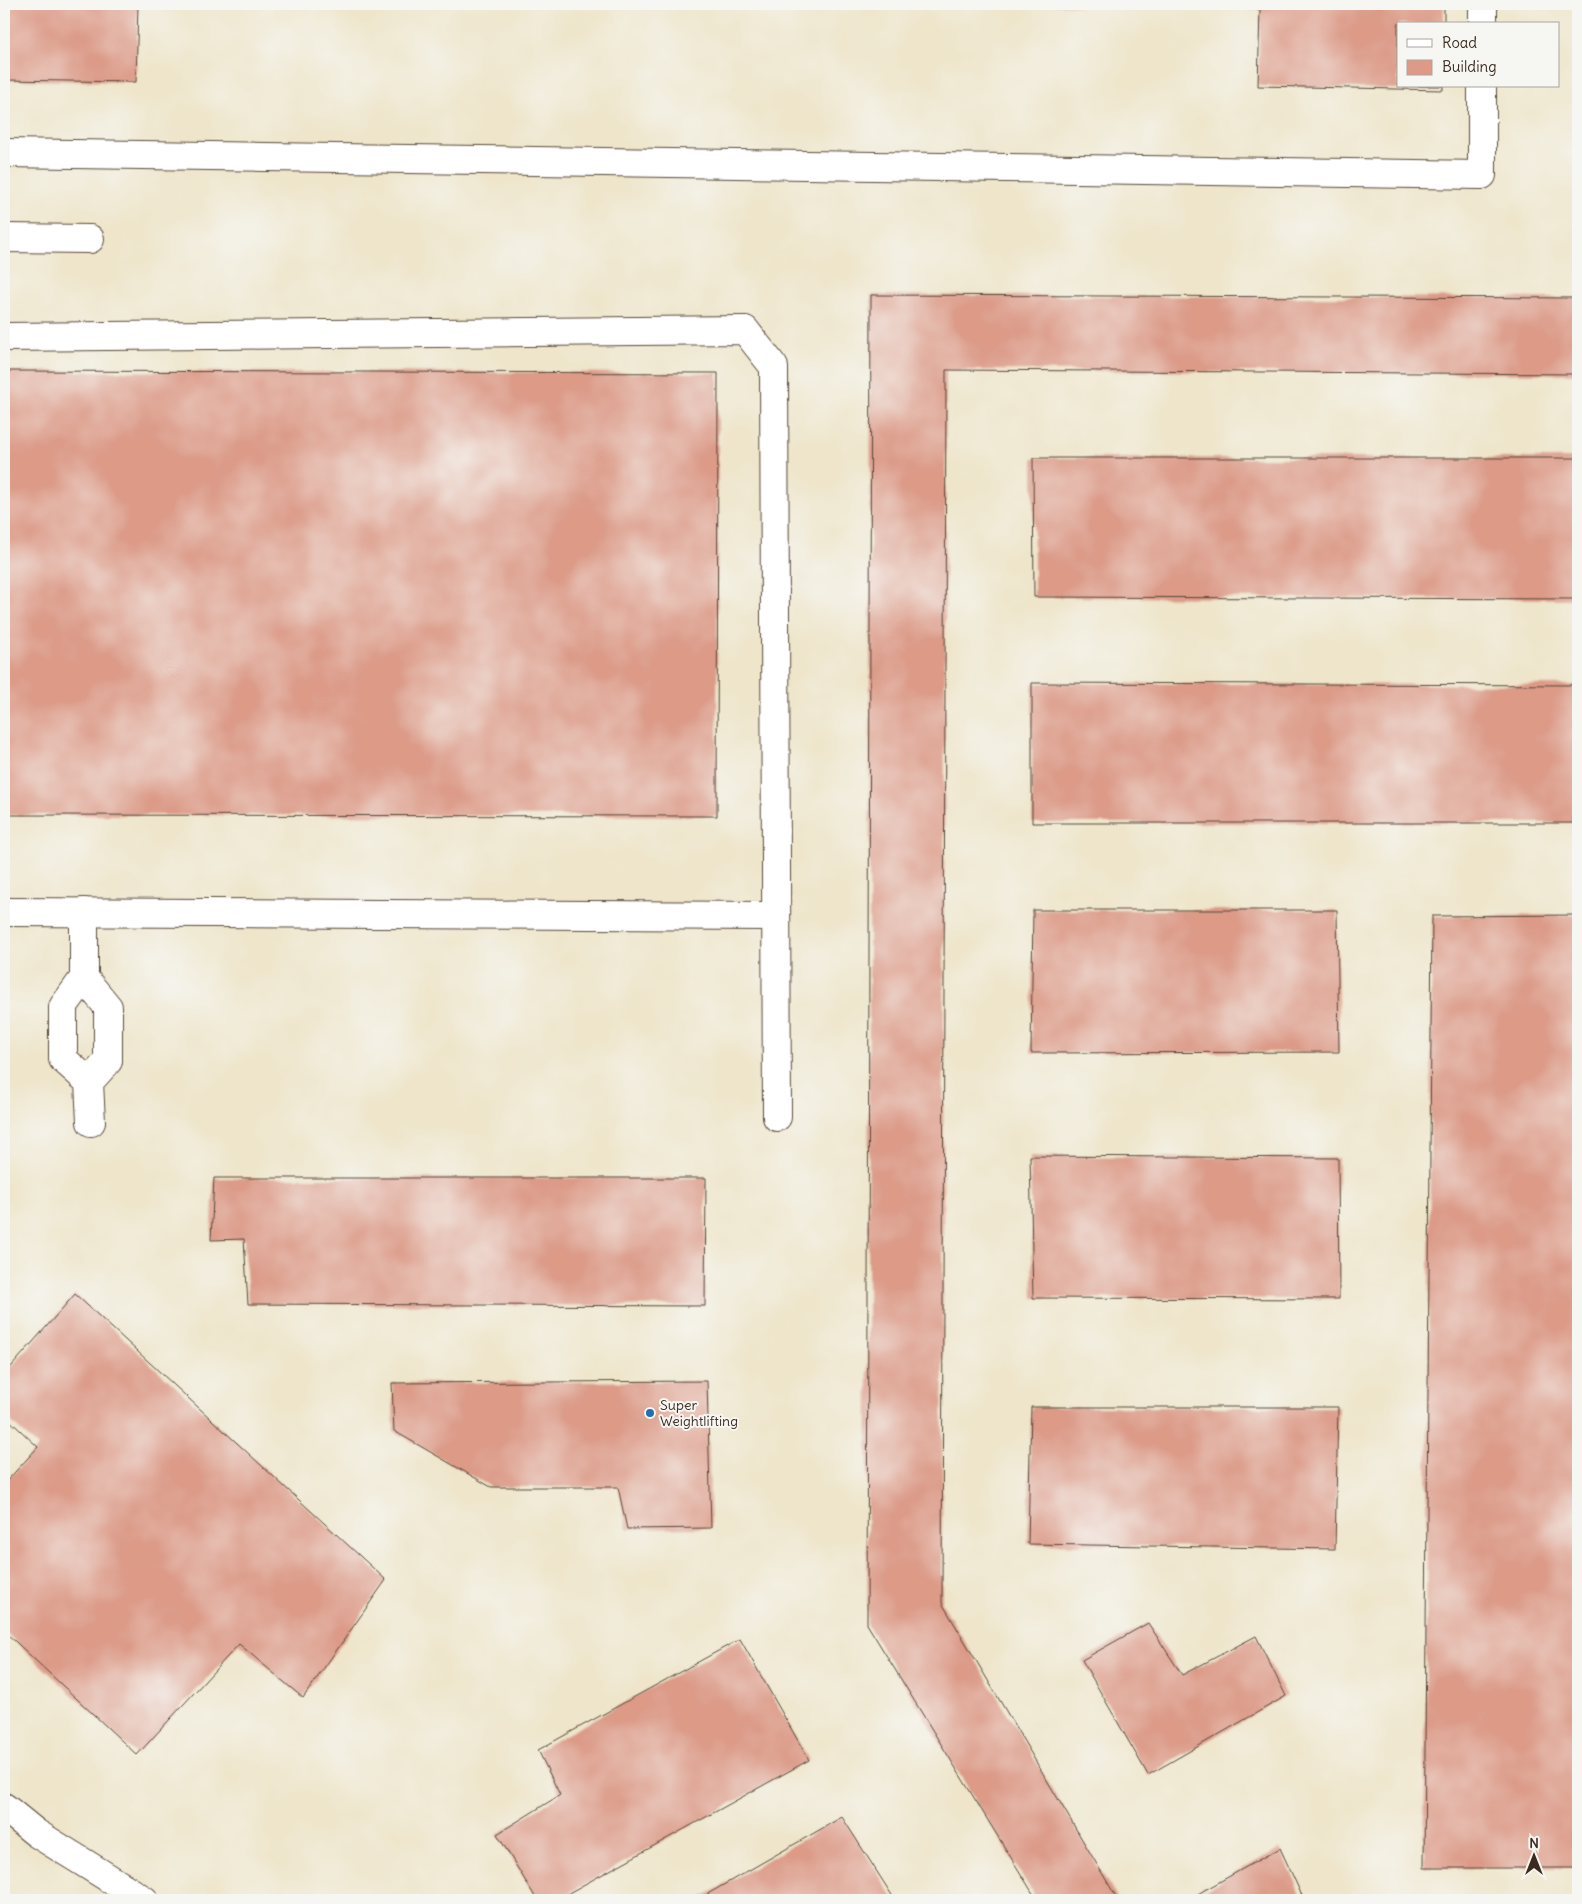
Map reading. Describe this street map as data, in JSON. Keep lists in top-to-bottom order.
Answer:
{
  "places": ["Super Weightlifting"],
  "legend": ["Road", "Building"],
  "north": "top"
}
